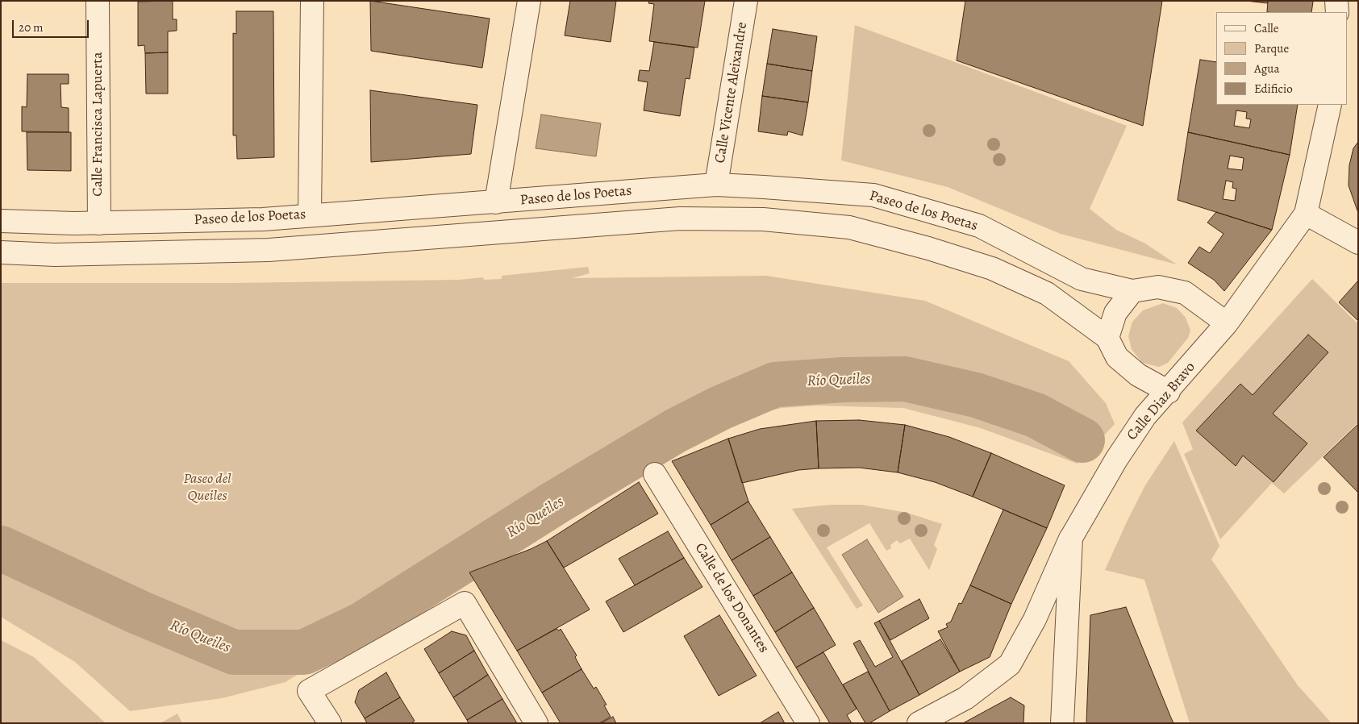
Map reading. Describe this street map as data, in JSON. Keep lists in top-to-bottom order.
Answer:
{
  "streets": {
    "street": [
      "Calle Vicente Aleixandre",
      "Calle Francisca Lapuerta",
      "Paseo de los Poetas",
      "Calle Diaz Bravo",
      "Calle de los Donantes"
    ]
  },
  "crossings": [
    ["Calle Vicente Aleixandre", "Paseo de los Poetas"],
    ["Calle Francisca Lapuerta", "Paseo de los Poetas"],
    ["Paseo de los Poetas", "Calle Diaz Bravo"]
  ],
  "water": ["Río Queiles"],
  "parks": ["Paseo del Queiles"],
  "legend": [
    "Calle",
    "Parque",
    "Agua",
    "Edificio"
  ],
  "scale_bar": "20 m"
}
